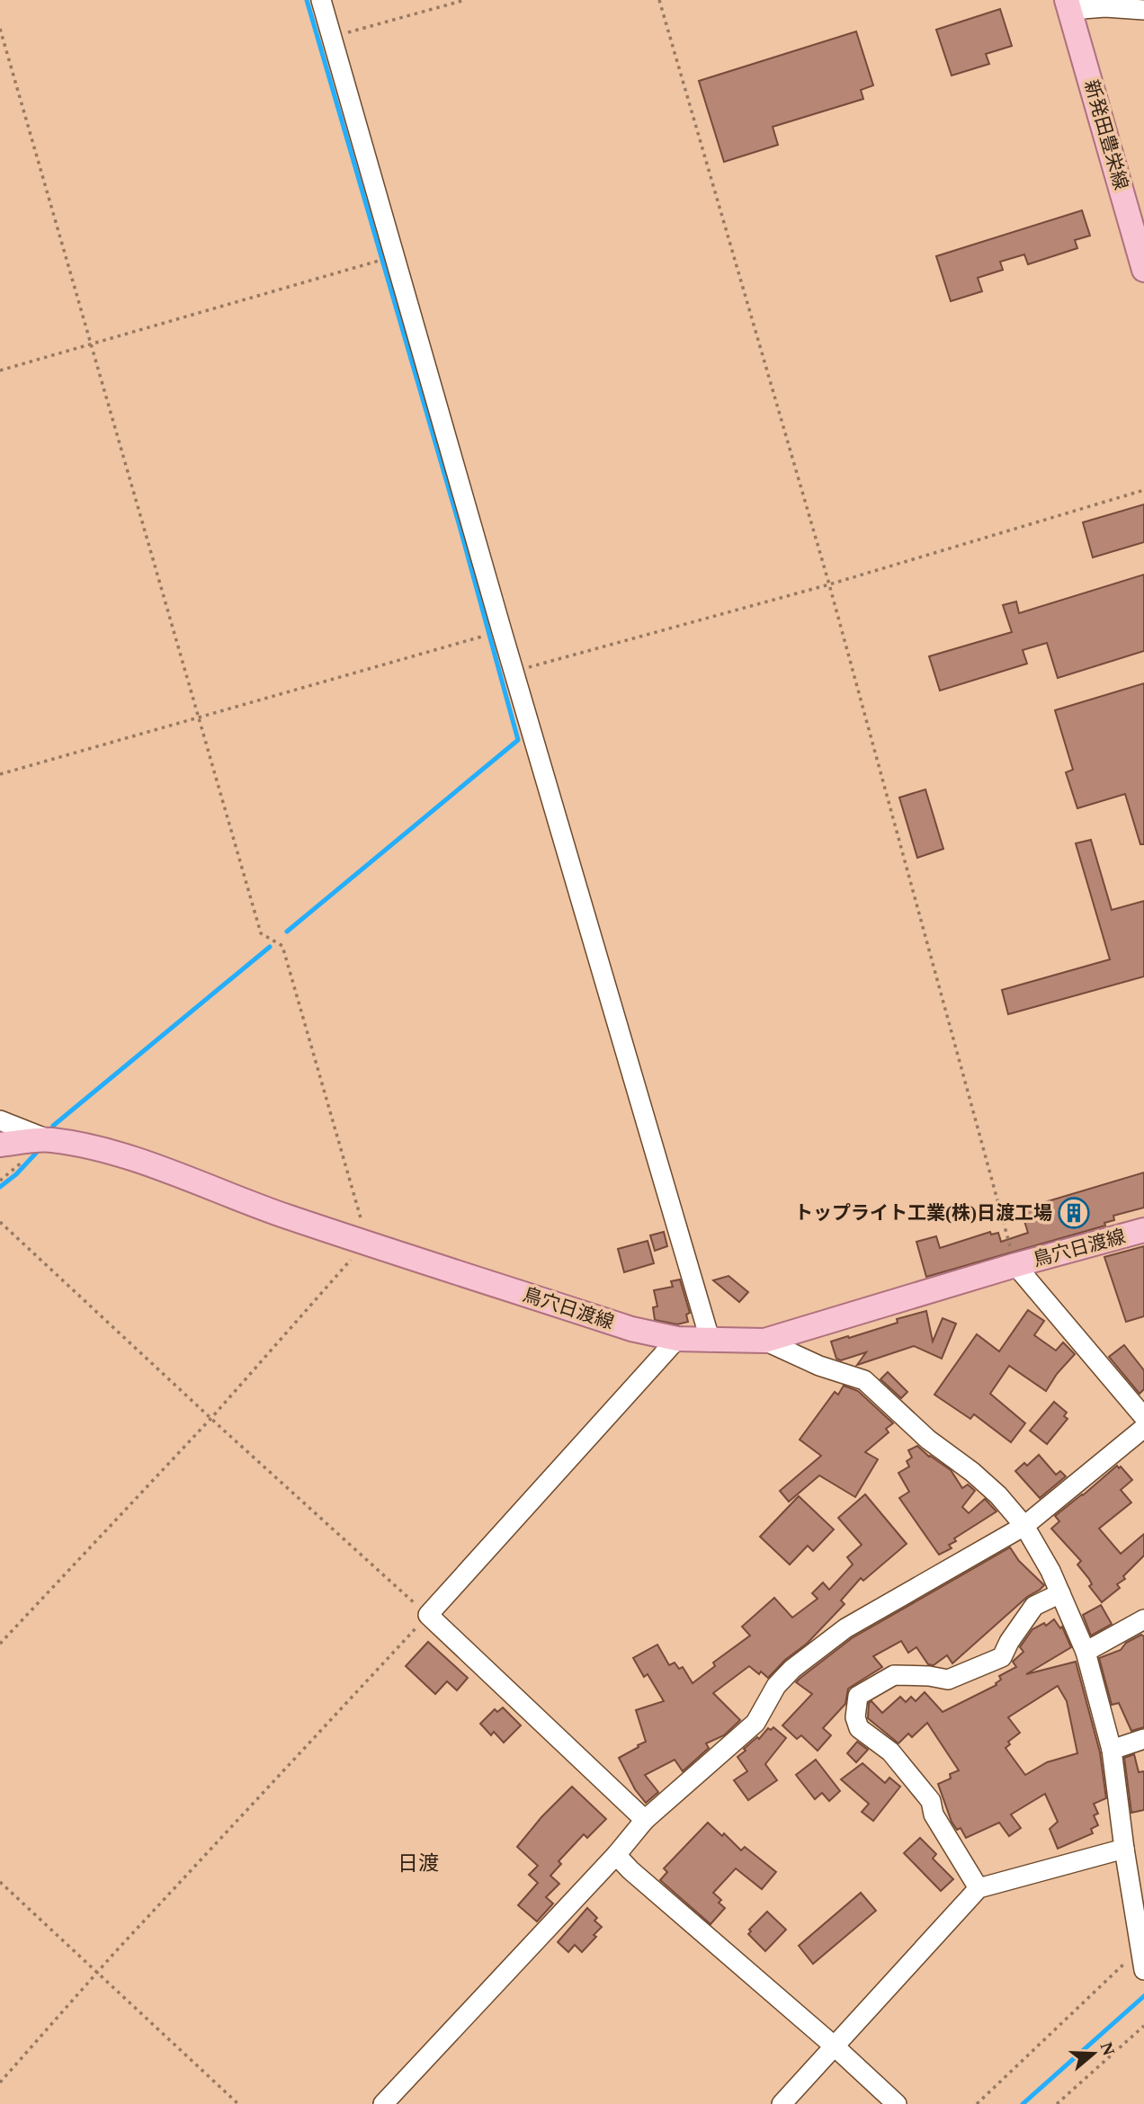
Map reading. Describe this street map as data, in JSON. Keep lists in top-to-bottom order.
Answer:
{
  "streets": {
    "main road": ["新発田豊栄線", "鳥穴日渡線"]
  },
  "districts": ["日渡"],
  "places": {
    "building": ["トップライト工業(株)日渡工場"]
  },
  "north": "right"
}
